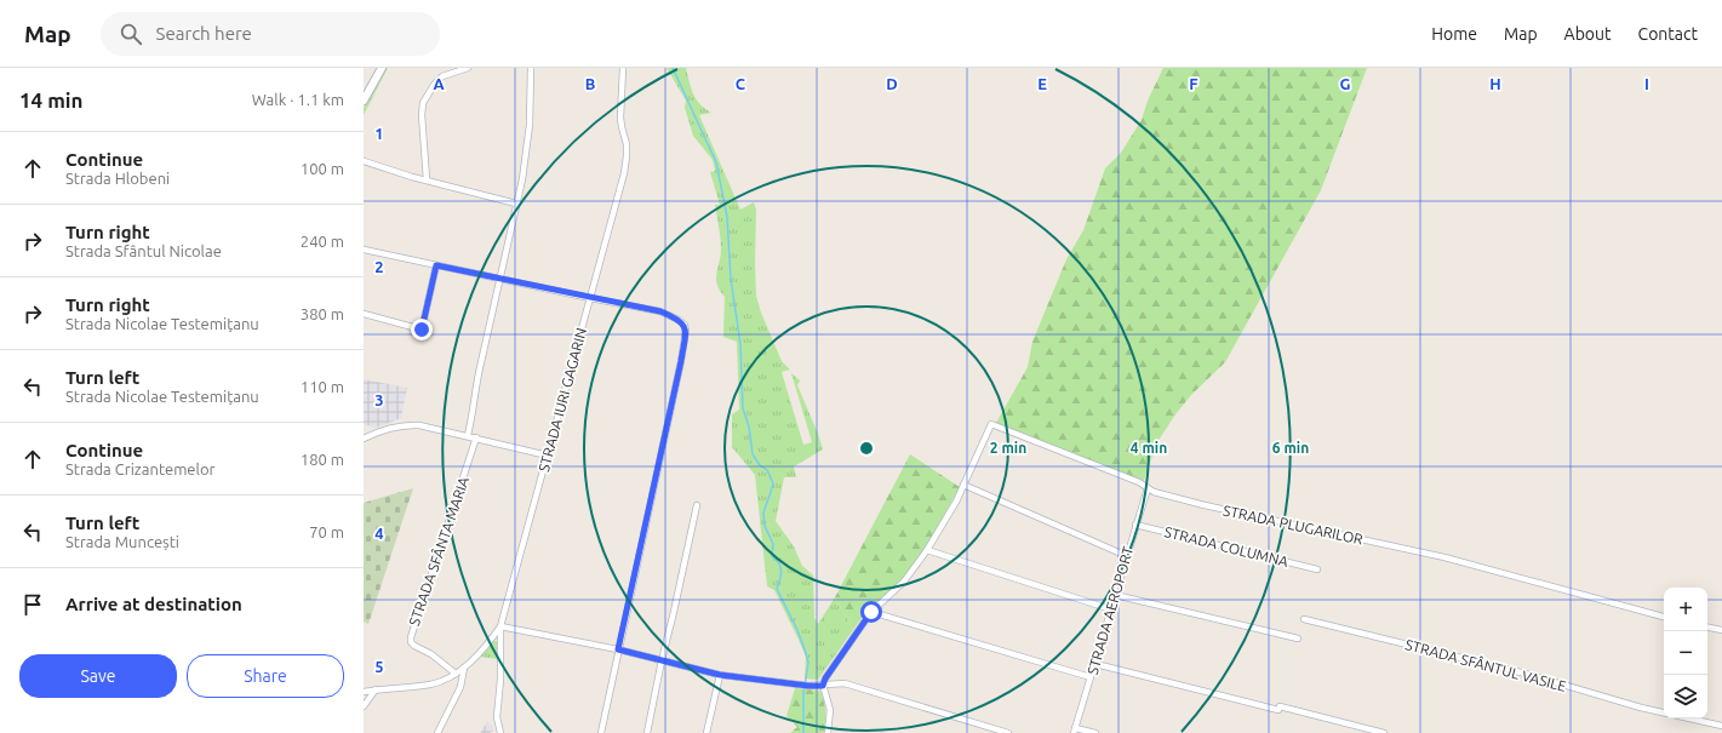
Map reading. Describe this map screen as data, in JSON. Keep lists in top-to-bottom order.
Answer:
{
  "streets": {
    "street": [
      "STRADA IURI GAGARIN",
      "STRADA PLUGARILOR",
      "STRADA COLUMNA",
      "STRADA SFÂNTA MARIA",
      "STRADA AEROPORT",
      "STRADA SFÂNTUL VASILE"
    ]
  },
  "crossings": [
    ["STRADA PLUGARILOR", "STRADA AEROPORT"],
    ["STRADA COLUMNA", "STRADA AEROPORT"]
  ],
  "page": {
    "header": "Map",
    "search": "Search here",
    "nav": [
      "Home",
      "Map",
      "About",
      "Contact"
    ],
    "heading": ["14 min", "Walk · 1.1 km"],
    "list": [
      ["Continue", "Strada Hlobeni", "100 m"],
      ["Turn right", "Strada Sfântul Nicolae", "240 m"],
      ["Turn right", "Strada Nicolae Testemițanu", "380 m"],
      ["Turn left", "Strada Nicolae Testemițanu", "110 m"],
      ["Continue", "Strada Crizantemelor", "180 m"],
      ["Turn left", "Strada Muncești", "70 m"],
      "Arrive at destination"
    ],
    "map_buttons": ["+", "−"],
    "buttons": ["Save", "Share"]
  },
  "grid": {
    "columns": [
      "A",
      "B",
      "C",
      "D",
      "E",
      "F",
      "G",
      "H",
      "I"
    ],
    "rows": [
      "1",
      "2",
      "3",
      "4",
      "5"
    ]
  },
  "rings": ["2 min", "4 min", "6 min"]
}
